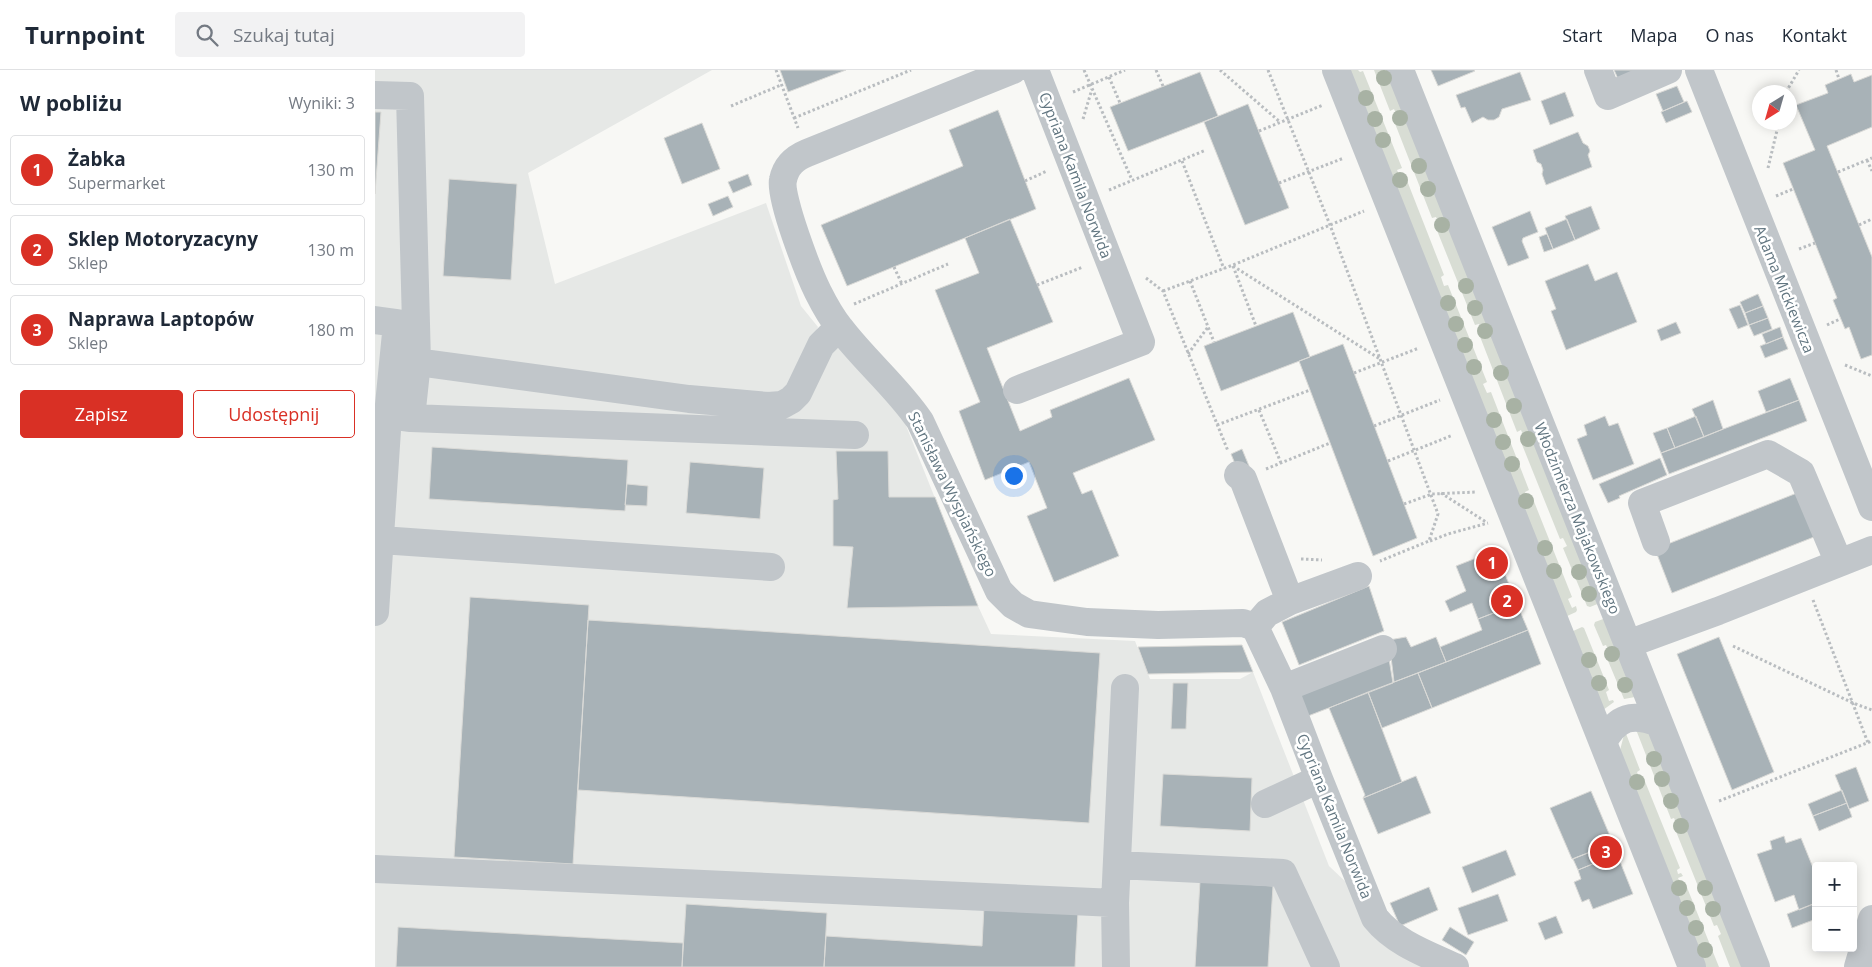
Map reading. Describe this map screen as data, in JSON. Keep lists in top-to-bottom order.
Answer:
{
  "streets": {
    "street": [
      "Cypriana Kamila Norwida",
      "Adama Mickiewicza",
      "Stanisława Wyspiańskiego",
      "Włodzimierza Majakowskiego"
    ]
  },
  "crossings": [
    ["Cypriana Kamila Norwida", "Stanisława Wyspiańskiego"]
  ],
  "north": "bottom left",
  "page": {
    "header": "Turnpoint",
    "search": "Szukaj tutaj",
    "nav": [
      "Start",
      "Mapa",
      "O nas",
      "Kontakt"
    ],
    "heading": ["W pobliżu", "Wyniki: 3"],
    "list": [
      {
        "mark": "1",
        "name": "Żabka",
        "note": "Supermarket",
        "value": "130 m"
      },
      {
        "mark": "2",
        "name": "Sklep Motoryzacyny",
        "note": "Sklep",
        "value": "130 m"
      },
      {
        "mark": "3",
        "name": "Naprawa Laptopów",
        "note": "Sklep",
        "value": "180 m"
      }
    ],
    "buttons": ["Zapisz", "Udostępnij"],
    "pins": ["1", "2", "3"],
    "map_buttons": ["+", "−"]
  }
}
